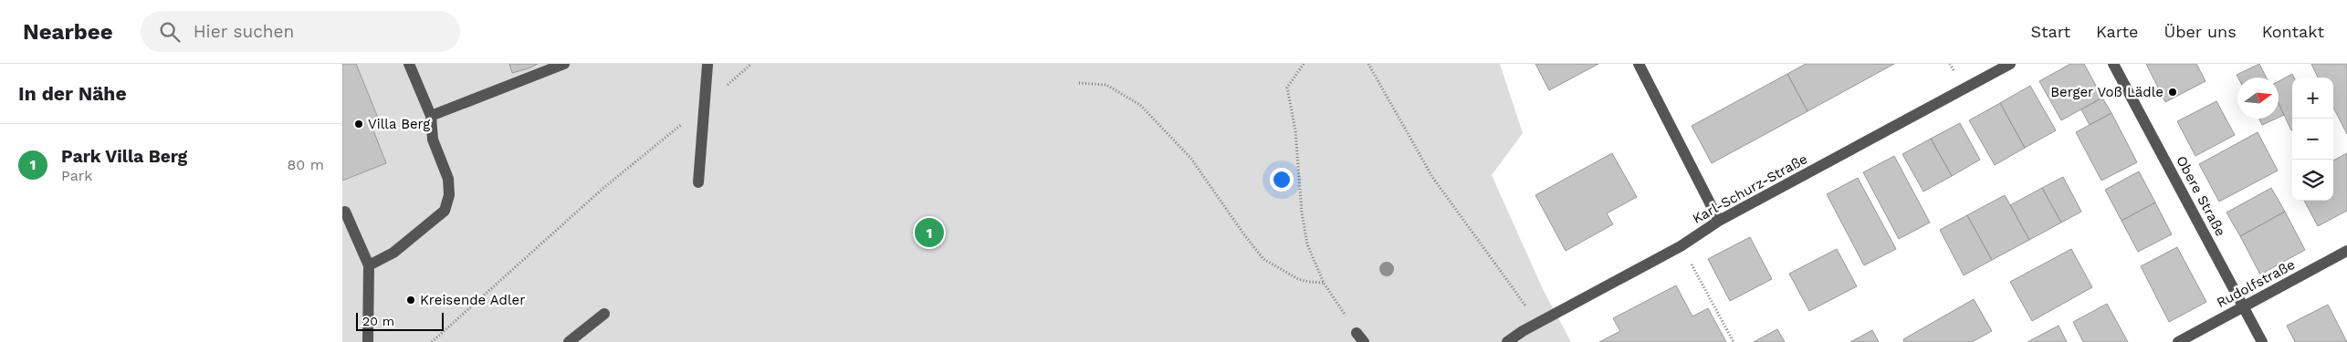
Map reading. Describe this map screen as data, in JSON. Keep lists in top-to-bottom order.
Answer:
{
  "streets": {
    "street": ["Karl-Schurz-Straße", "Obere Straße", "Rudolfstraße"]
  },
  "crossings": [
    ["Obere Straße", "Rudolfstraße"]
  ],
  "places": ["Berger Voß Lädle", "Villa Berg", "Kreisende Adler"],
  "scale_bar": "20 m",
  "north": "right",
  "page": {
    "header": "Nearbee",
    "search": "Hier suchen",
    "nav": [
      "Start",
      "Karte",
      "Über uns",
      "Kontakt"
    ],
    "heading": "In der Nähe",
    "map_buttons": ["+", "−"],
    "list": [
      {
        "mark": "1",
        "name": "Park Villa Berg",
        "note": "Park",
        "value": "80 m"
      }
    ],
    "pins": "1",
    "scale": "20 m"
  }
}
